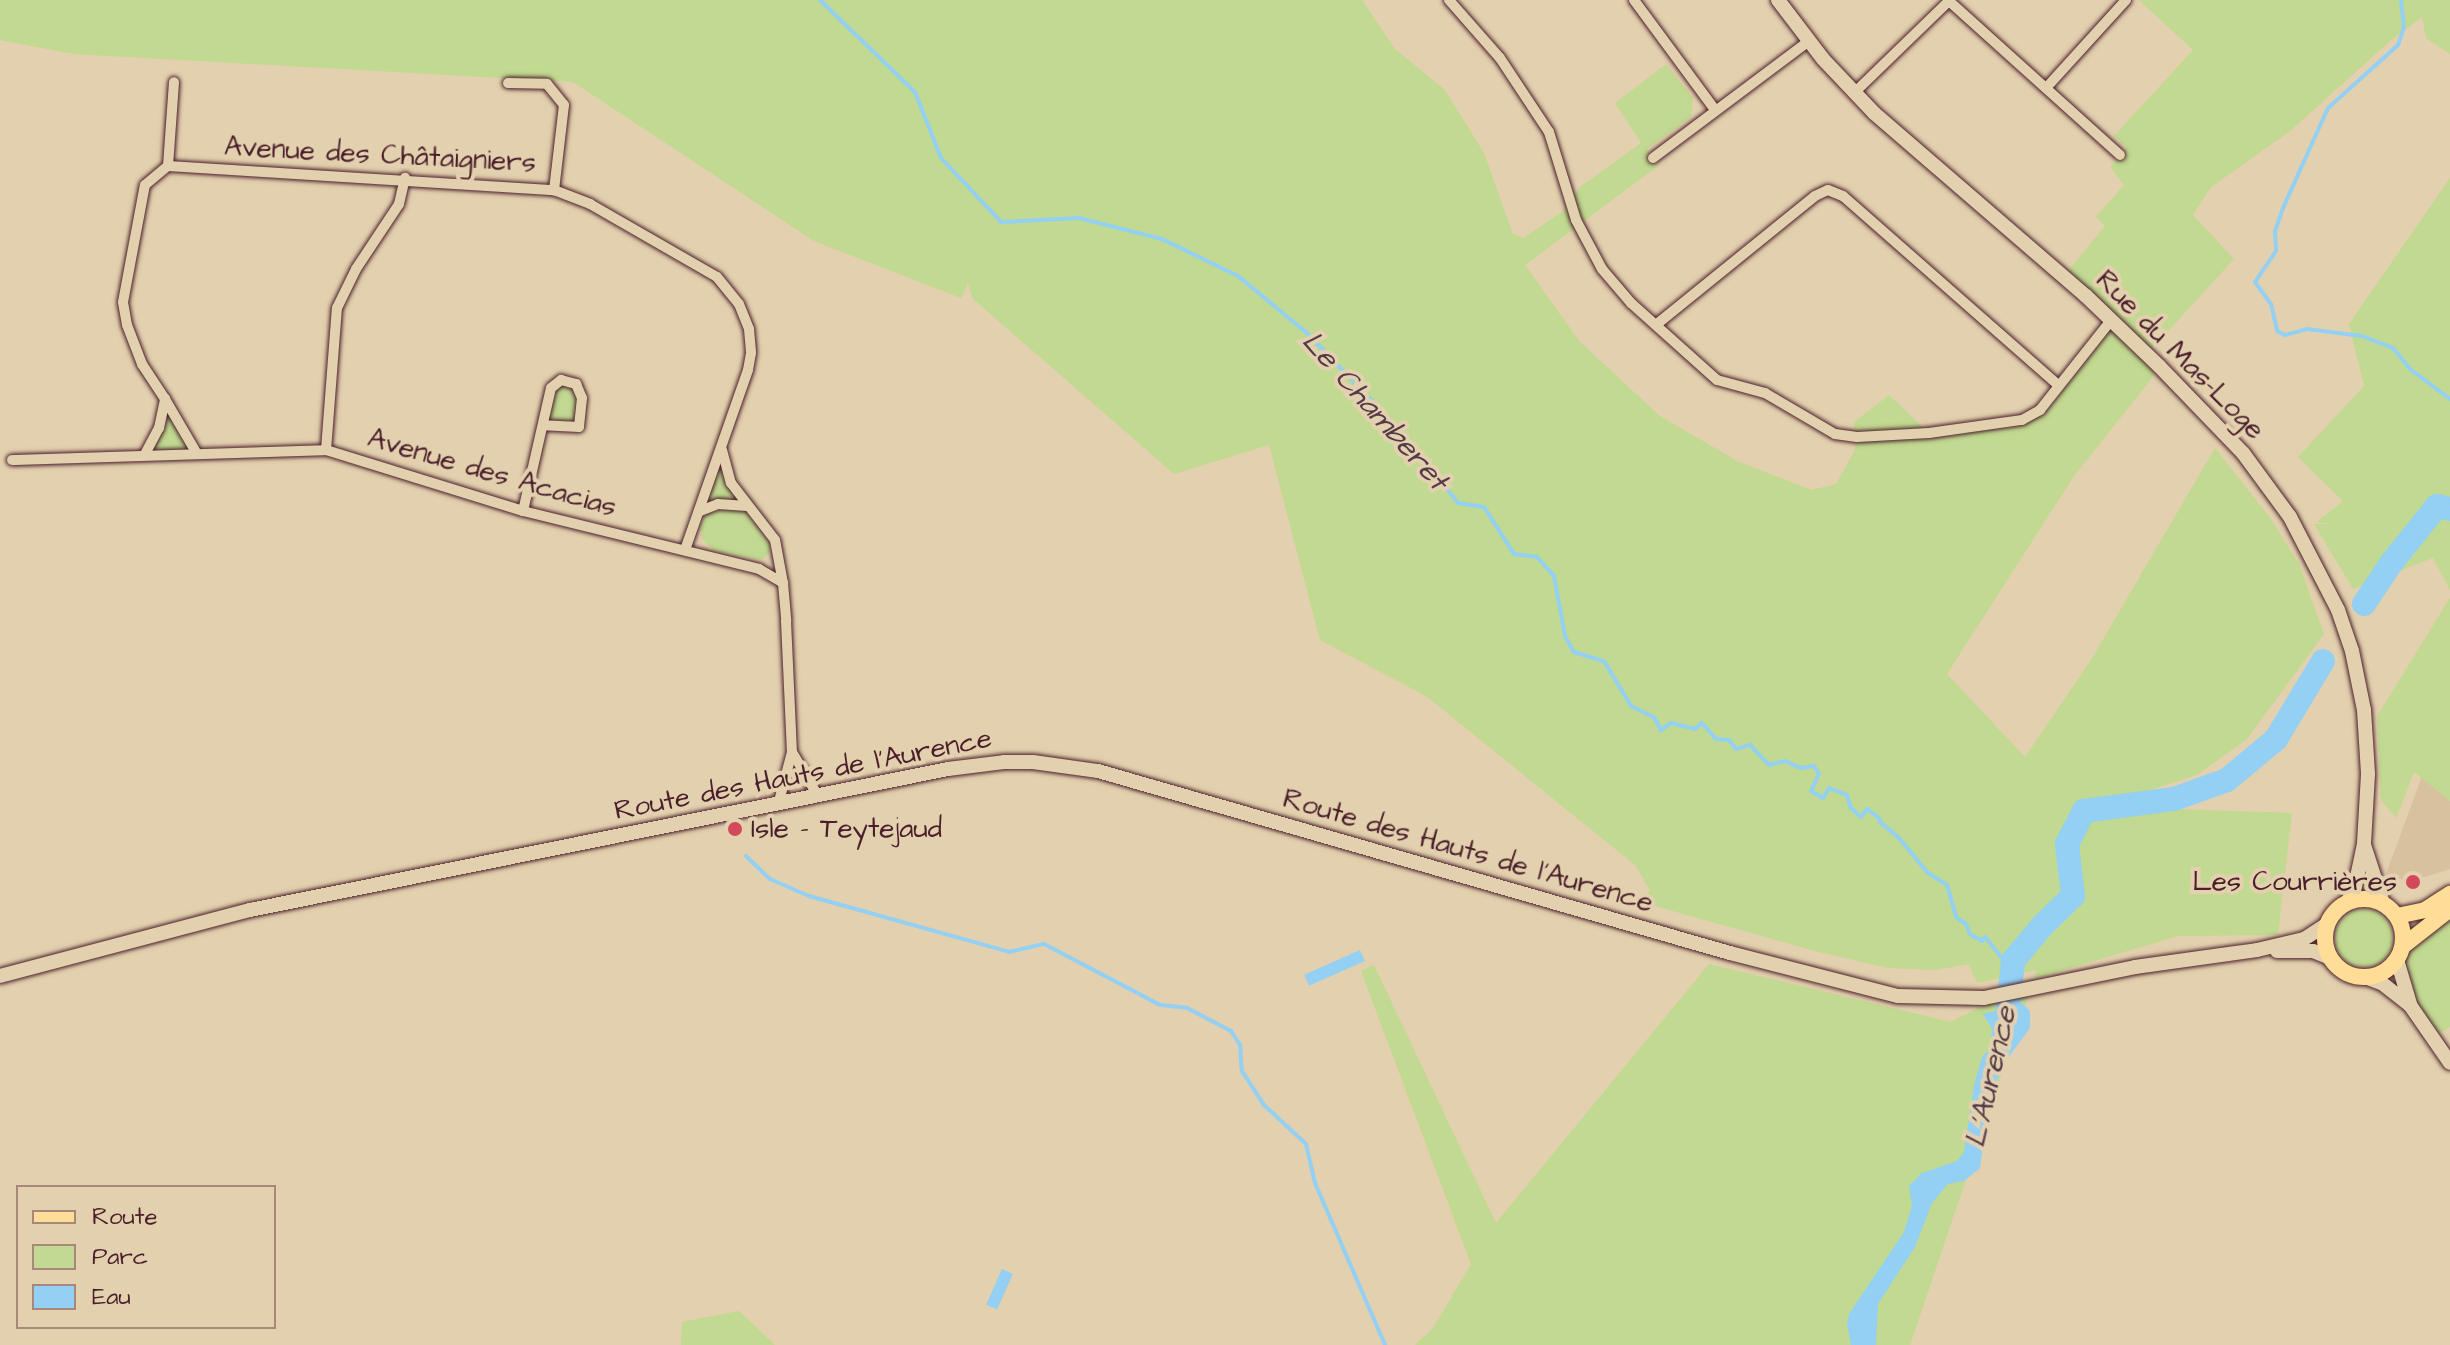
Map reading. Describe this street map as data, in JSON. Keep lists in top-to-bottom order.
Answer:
{
  "streets": {
    "main road": ["Rue du Mas-Loge", "Route des Hauts de l'Aurence"],
    "street": ["Avenue des Châtaigniers", "Avenue des Acacias"]
  },
  "crossings": [
    ["Avenue des Châtaigniers", "Avenue des Acacias"]
  ],
  "water": ["Le Chamberet", "L'Aurence"],
  "places": ["Isle - Teytejaud", "Les Courrières"],
  "legend": ["Route", "Parc", "Eau"]
}
